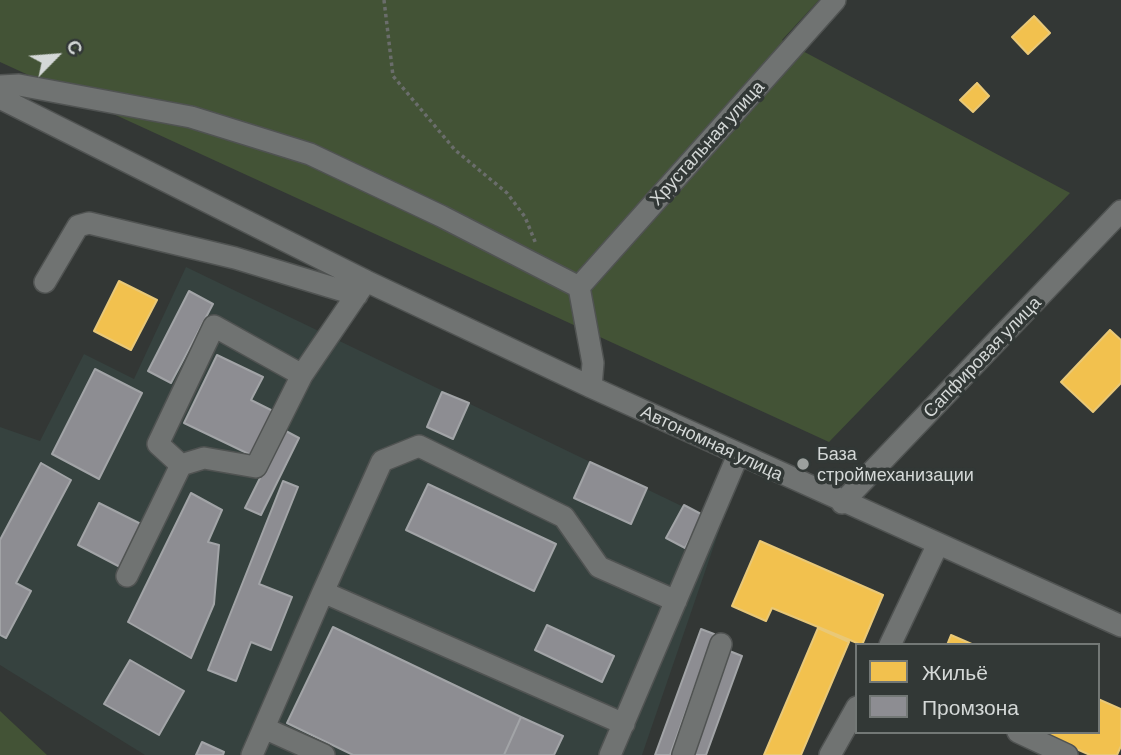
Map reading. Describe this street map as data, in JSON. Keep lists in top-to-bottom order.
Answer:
{
  "streets": {
    "street": ["Хрустальная улица", "Сапфировая улица", "Автономная улица"]
  },
  "crossings": [
    ["Сапфировая улица", "Автономная улица"]
  ],
  "places": ["База строймеханизации"],
  "legend": ["Жильё", "Промзона"],
  "north": "top right"
}
